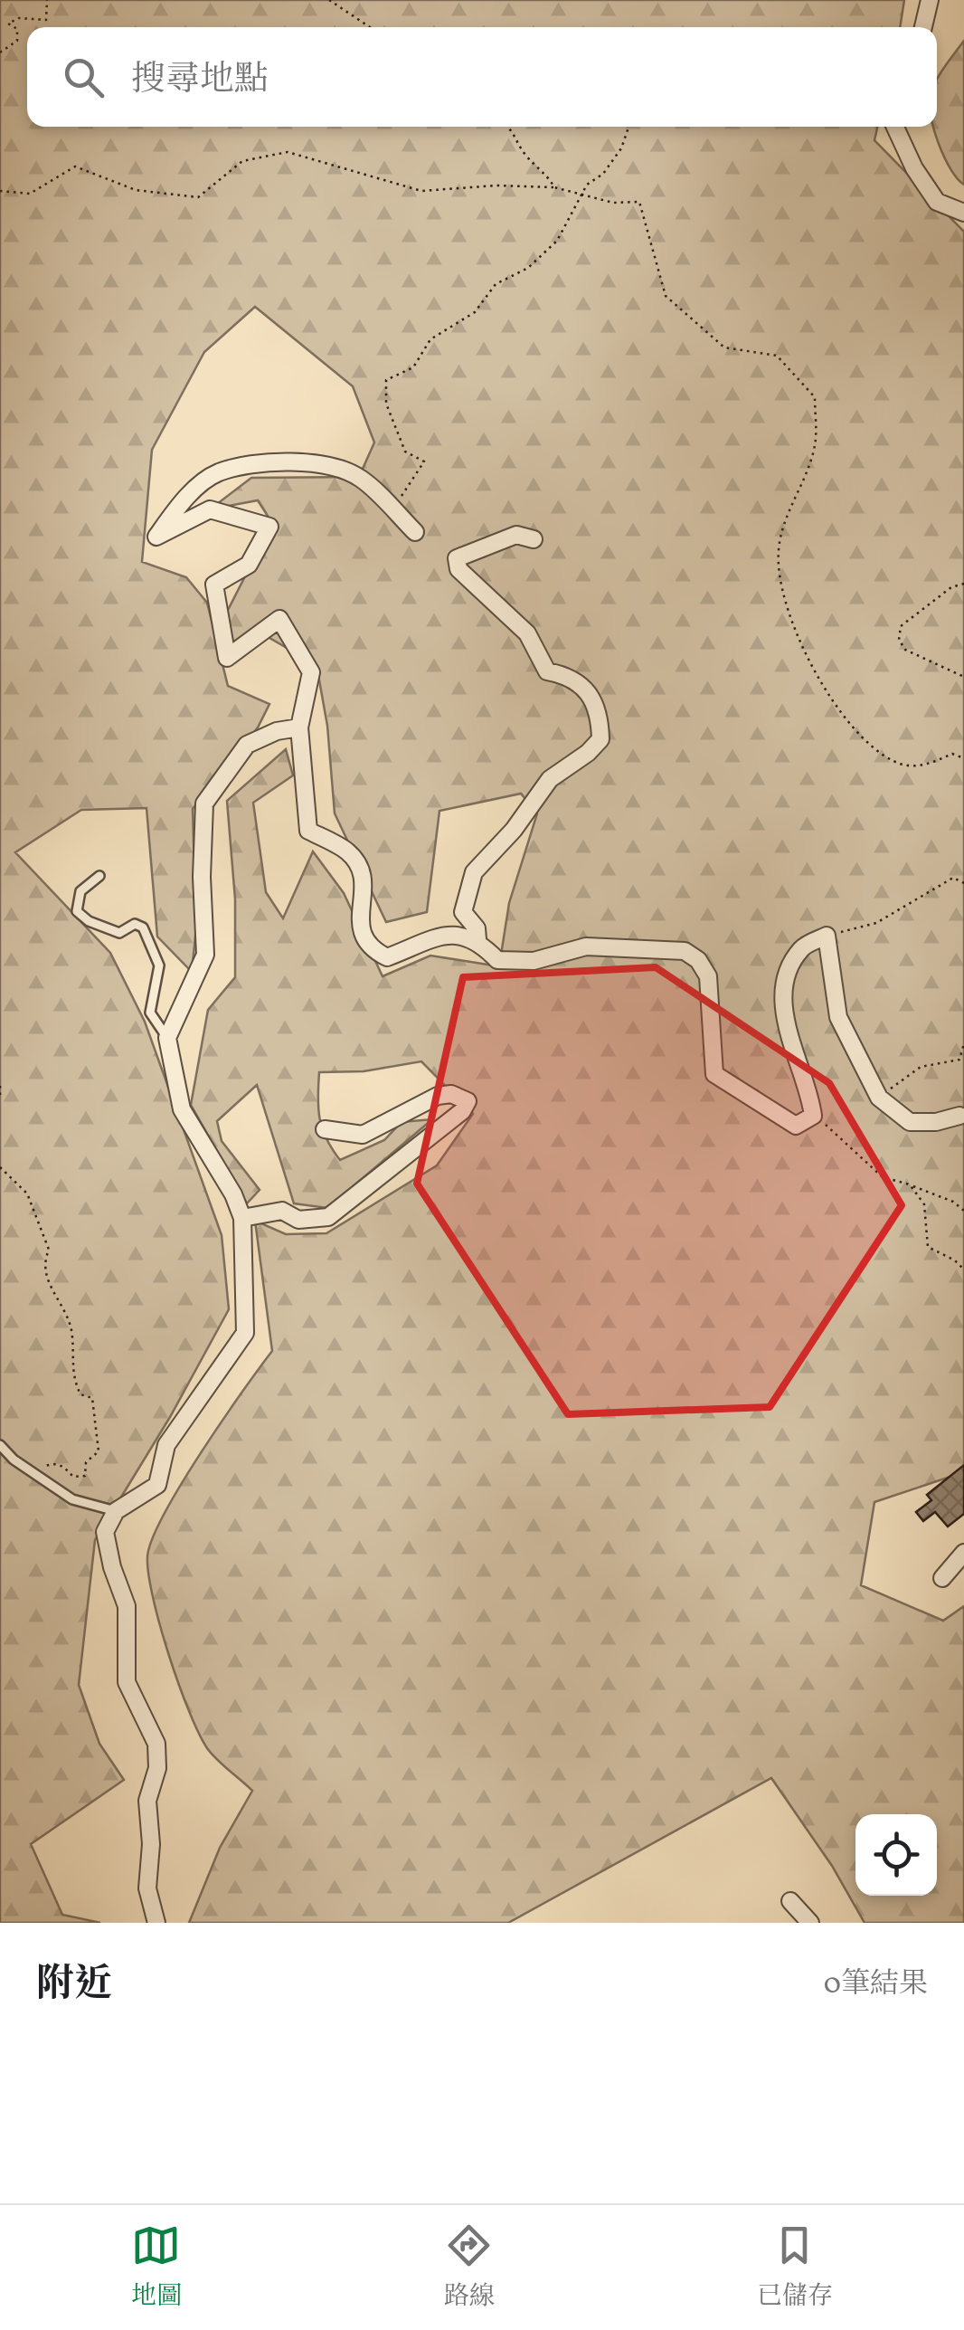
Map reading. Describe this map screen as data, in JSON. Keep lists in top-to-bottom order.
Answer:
{
  "page": {
    "search": "搜尋地點",
    "heading": ["附近", "0筆結果"],
    "nav": ["地圖", "路線", "已儲存"]
  }
}
